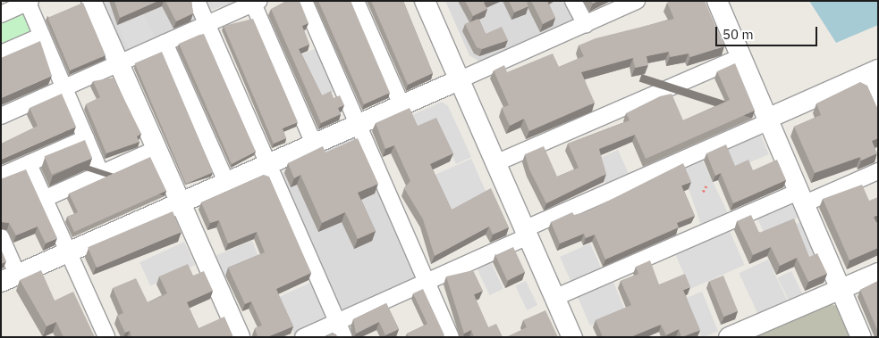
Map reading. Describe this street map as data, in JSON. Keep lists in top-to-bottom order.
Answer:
{
  "scale_bar": "50 m"
}
